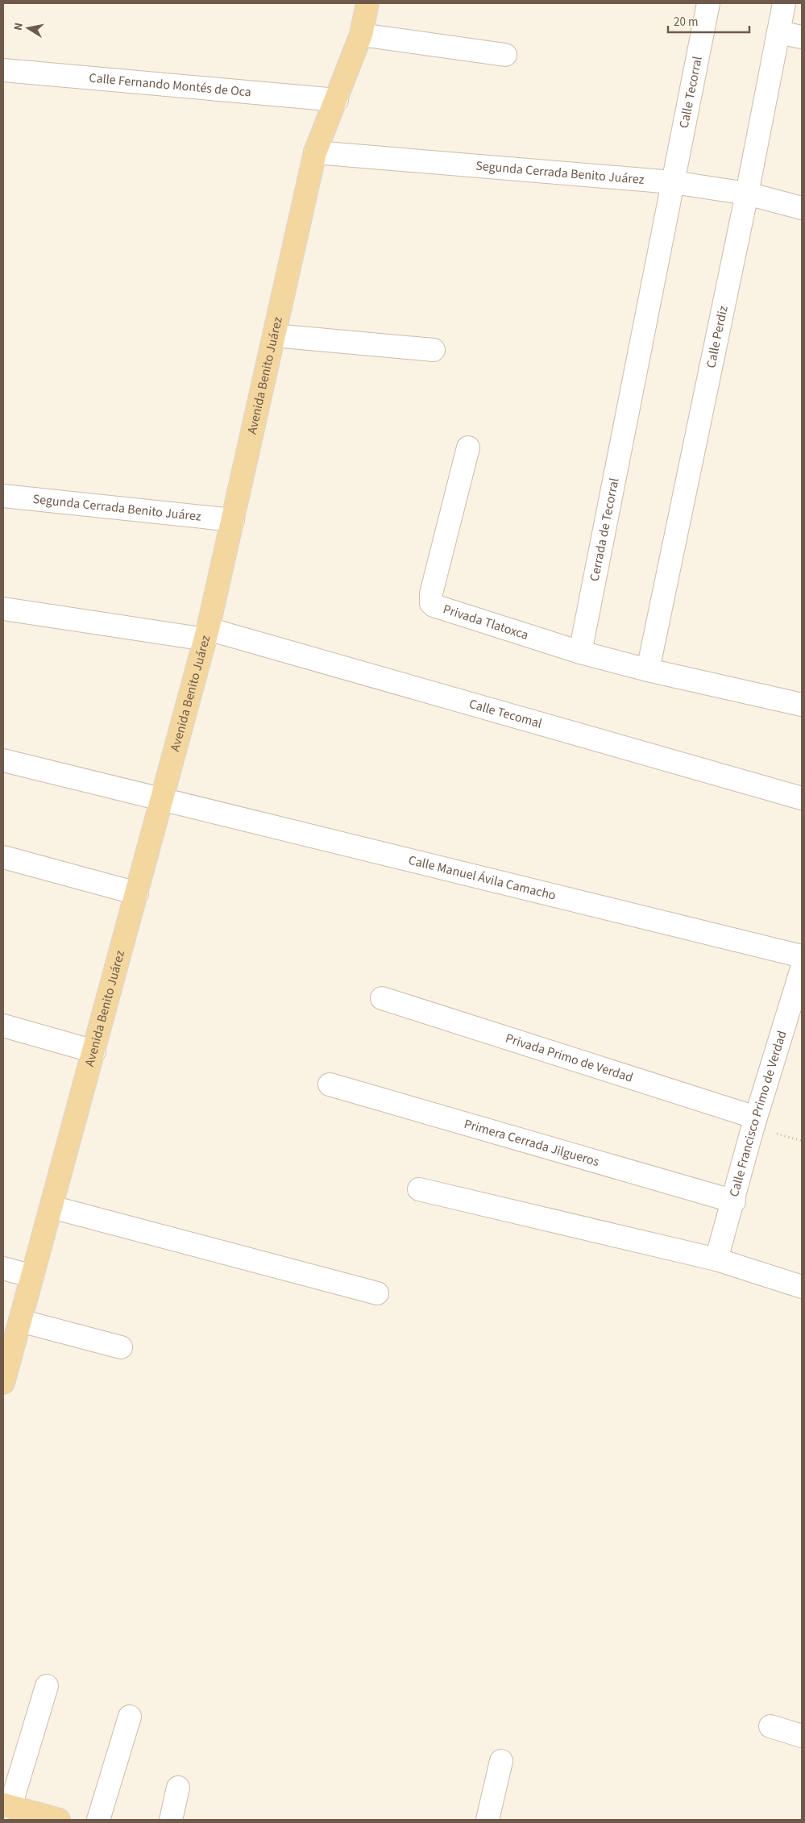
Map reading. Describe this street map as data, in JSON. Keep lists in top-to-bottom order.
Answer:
{
  "streets": {
    "main road": ["Avenida Benito Juárez"],
    "street": [
      "Calle Fernando Montés de Oca",
      "Calle Tecorral",
      "Segunda Cerrada Benito Juárez",
      "Calle Perdiz",
      "Cerrada de Tecorral",
      "Privada Tlatoxca",
      "Calle Tecomal",
      "Calle Manuel Ávila Camacho",
      "Privada Primo de Verdad",
      "Calle Francisco Primo de Verdad",
      "Primera Cerrada Jilgueros"
    ]
  },
  "crossings": [
    ["Calle Fernando Montés de Oca", "Avenida Benito Juárez"],
    ["Calle Tecorral", "Segunda Cerrada Benito Juárez"],
    ["Calle Tecorral", "Cerrada de Tecorral"],
    ["Segunda Cerrada Benito Juárez", "Calle Perdiz"],
    ["Segunda Cerrada Benito Juárez", "Avenida Benito Juárez"],
    ["Segunda Cerrada Benito Juárez", "Cerrada de Tecorral"],
    ["Avenida Benito Juárez", "Calle Tecomal"],
    ["Avenida Benito Juárez", "Calle Manuel Ávila Camacho"],
    ["Cerrada de Tecorral", "Privada Tlatoxca"],
    ["Privada Primo de Verdad", "Calle Francisco Primo de Verdad"],
    ["Calle Francisco Primo de Verdad", "Primera Cerrada Jilgueros"]
  ],
  "scale_bar": "20 m",
  "north": "left"
}
